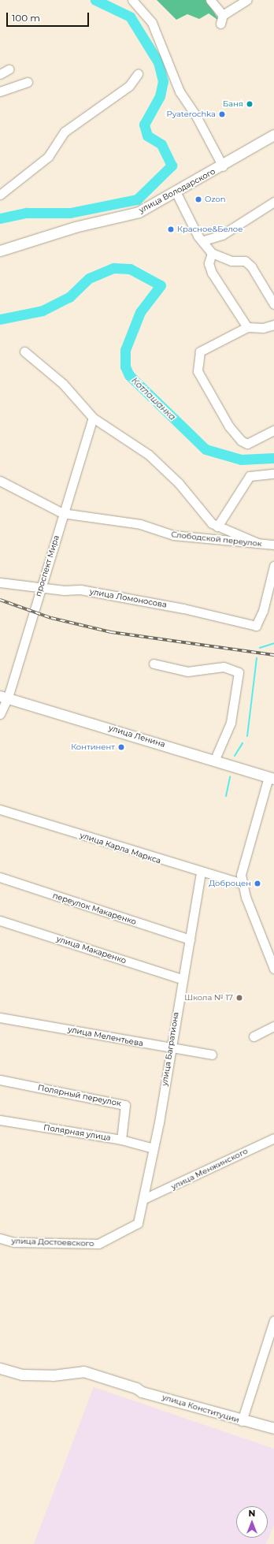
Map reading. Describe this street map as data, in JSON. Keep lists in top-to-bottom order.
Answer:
{
  "streets": {
    "main road": ["улица Володарского", "улица Ленина", "улица Конституции"],
    "street": [
      "Слободской переулок",
      "проспект Мира",
      "улица Ломоносова",
      "улица Карла Маркса",
      "переулок Макаренко",
      "улица Макаренко",
      "улица Мелентьева",
      "улица Багратиона",
      "Полярный переулок",
      "Полярная улица",
      "улица Менжинского",
      "улица Достоевского"
    ]
  },
  "crossings": [
    ["Слободской переулок", "проспект Мира"],
    ["проспект Мира", "улица Ломоносова"],
    ["проспект Мира", "улица Ленина"],
    ["улица Карла Маркса", "улица Багратиона"],
    ["переулок Макаренко", "улица Багратиона"],
    ["улица Макаренко", "улица Багратиона"],
    ["улица Мелентьева", "улица Багратиона"],
    ["улица Багратиона", "Полярная улица"],
    ["улица Багратиона", "улица Менжинского"],
    ["улица Багратиона", "улица Достоевского"],
    ["Полярный переулок", "Полярная улица"]
  ],
  "water": ["Котлашанка"],
  "places": [
    "Баня",
    "Pyaterochka",
    "Ozon",
    "Красное&Белое",
    "Континент",
    "Доброцен",
    "Школа № 17"
  ],
  "scale_bar": "100 m",
  "north": "top"
}
